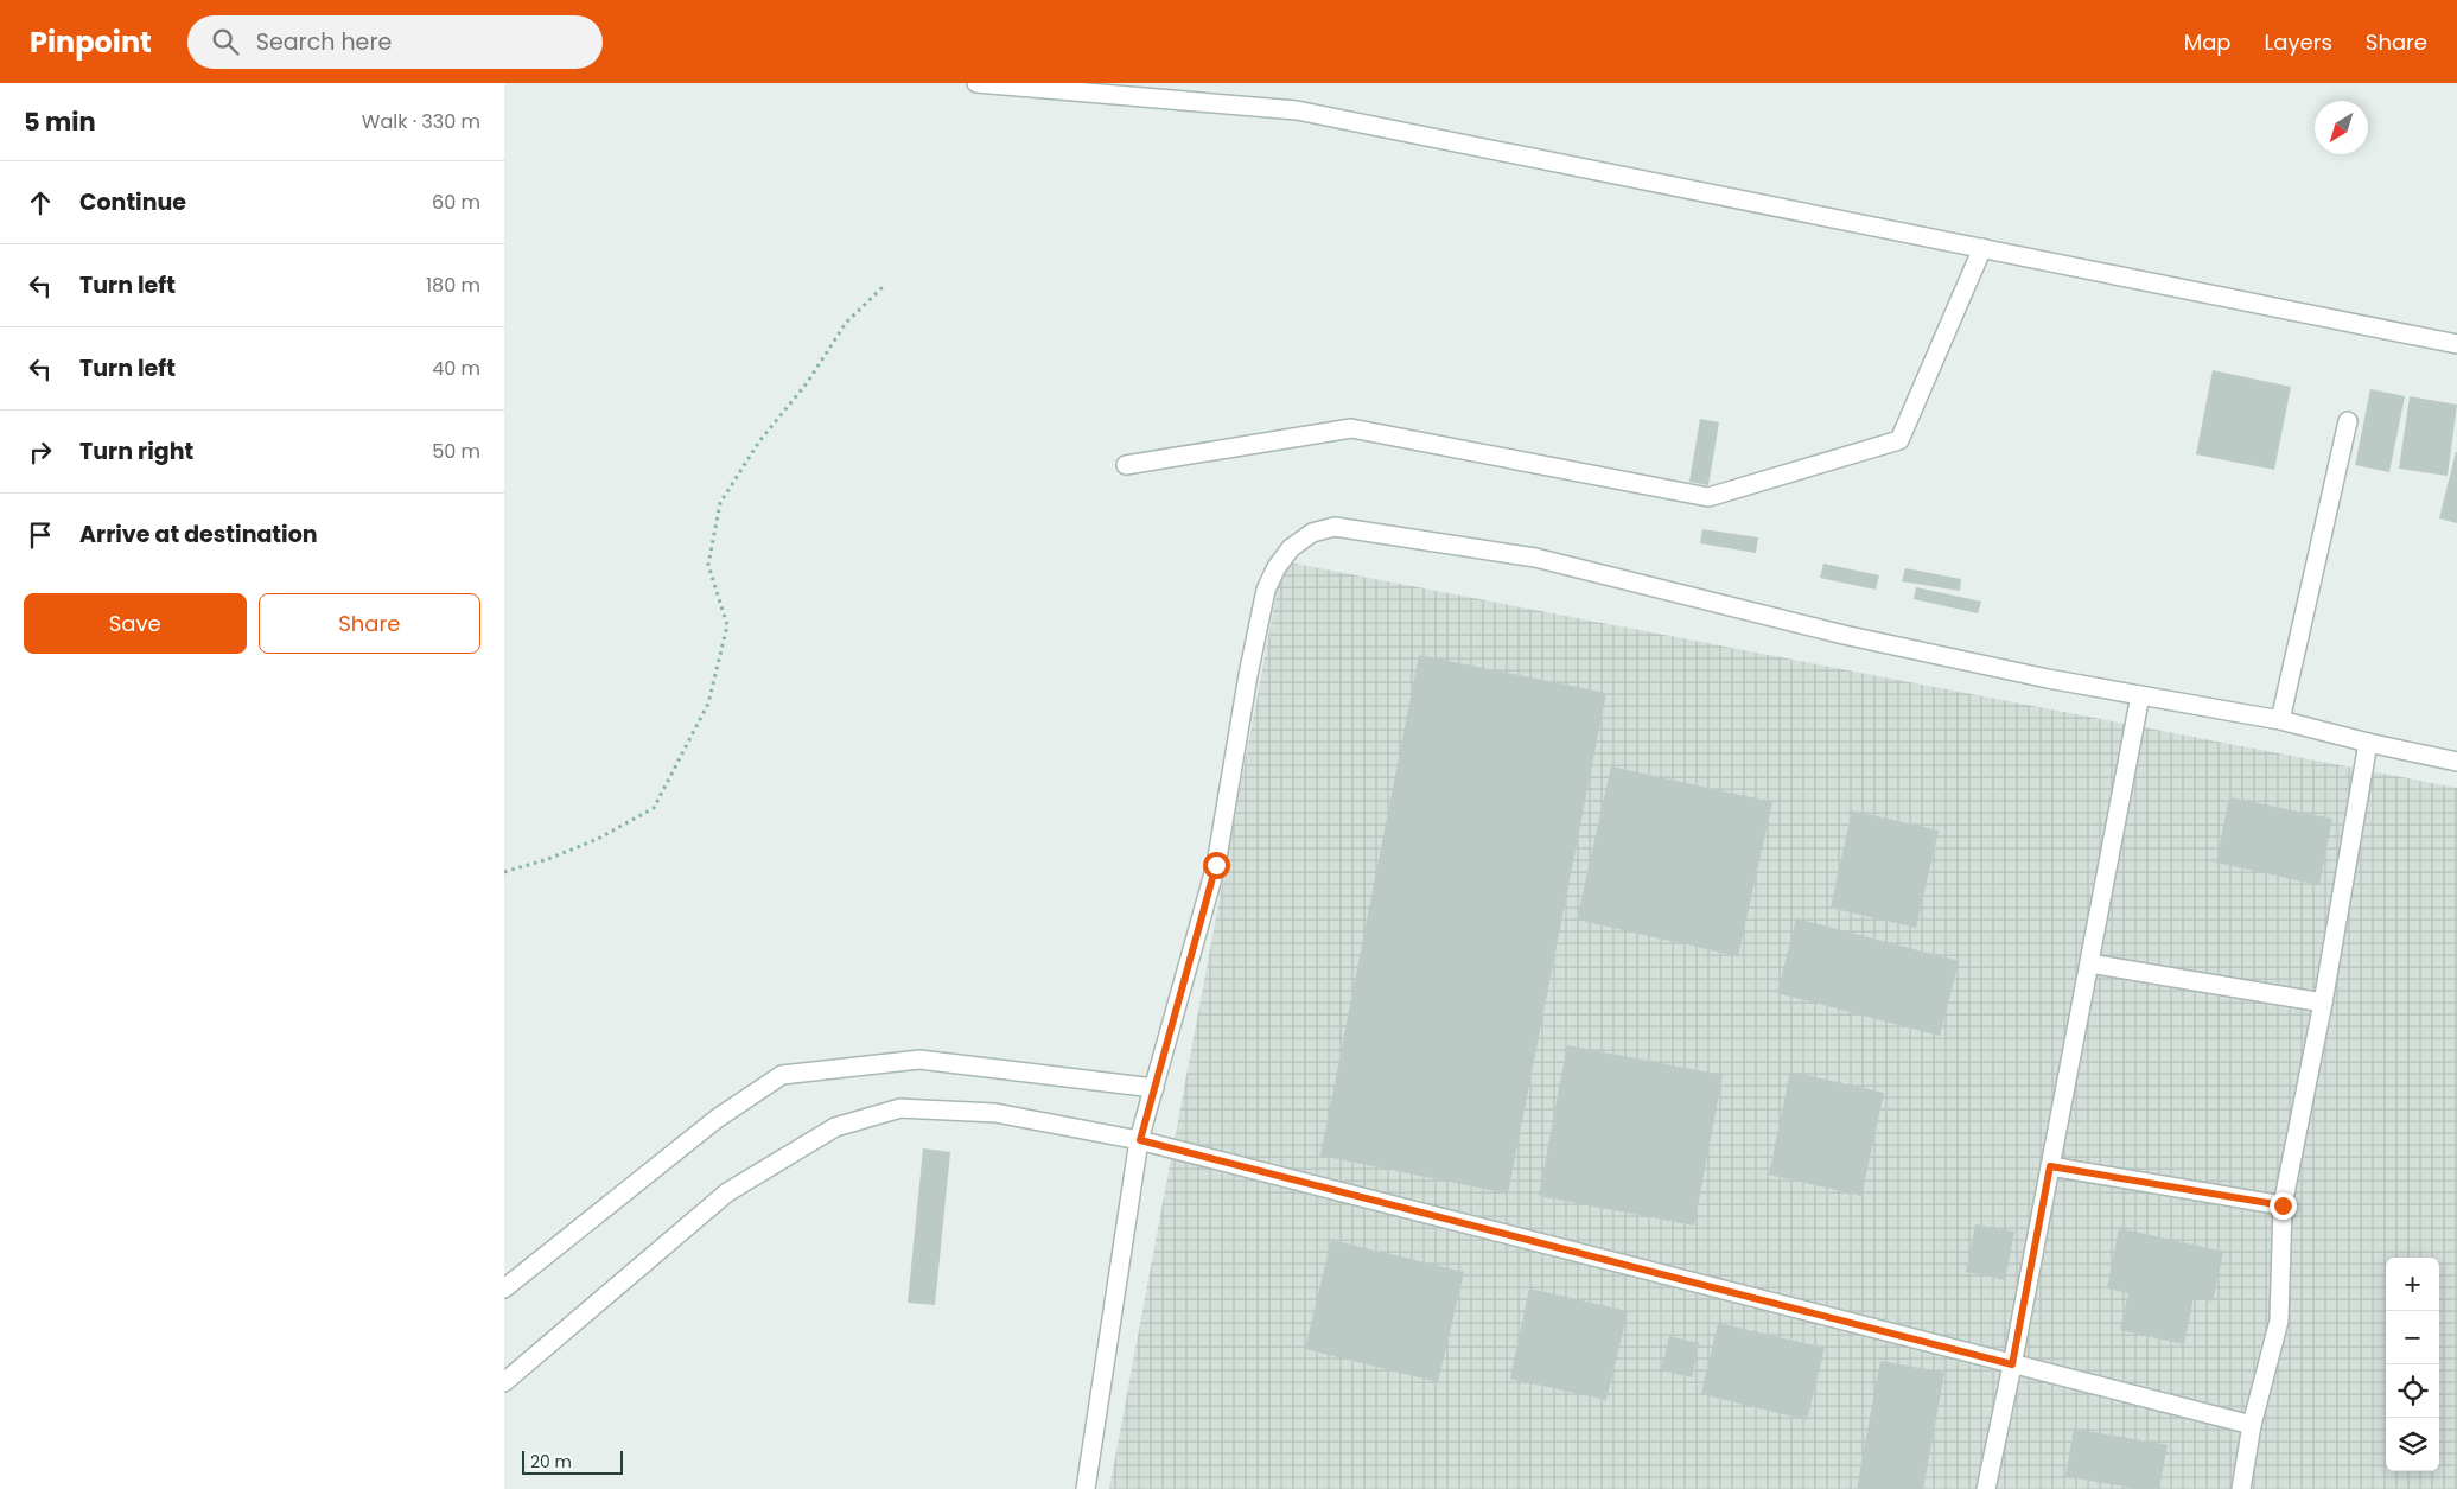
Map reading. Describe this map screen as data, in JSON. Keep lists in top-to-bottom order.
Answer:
{
  "scale_bar": "20 m",
  "north": "bottom left",
  "page": {
    "header": "Pinpoint",
    "search": "Search here",
    "nav": ["Map", "Layers", "Share"],
    "heading": ["5 min", "Walk · 330 m"],
    "list": [
      ["Continue", "60 m"],
      ["Turn left", "180 m"],
      ["Turn left", "40 m"],
      ["Turn right", "50 m"],
      "Arrive at destination"
    ],
    "buttons": ["Save", "Share"],
    "map_buttons": ["+", "−"],
    "scale": "20 m"
  }
}
